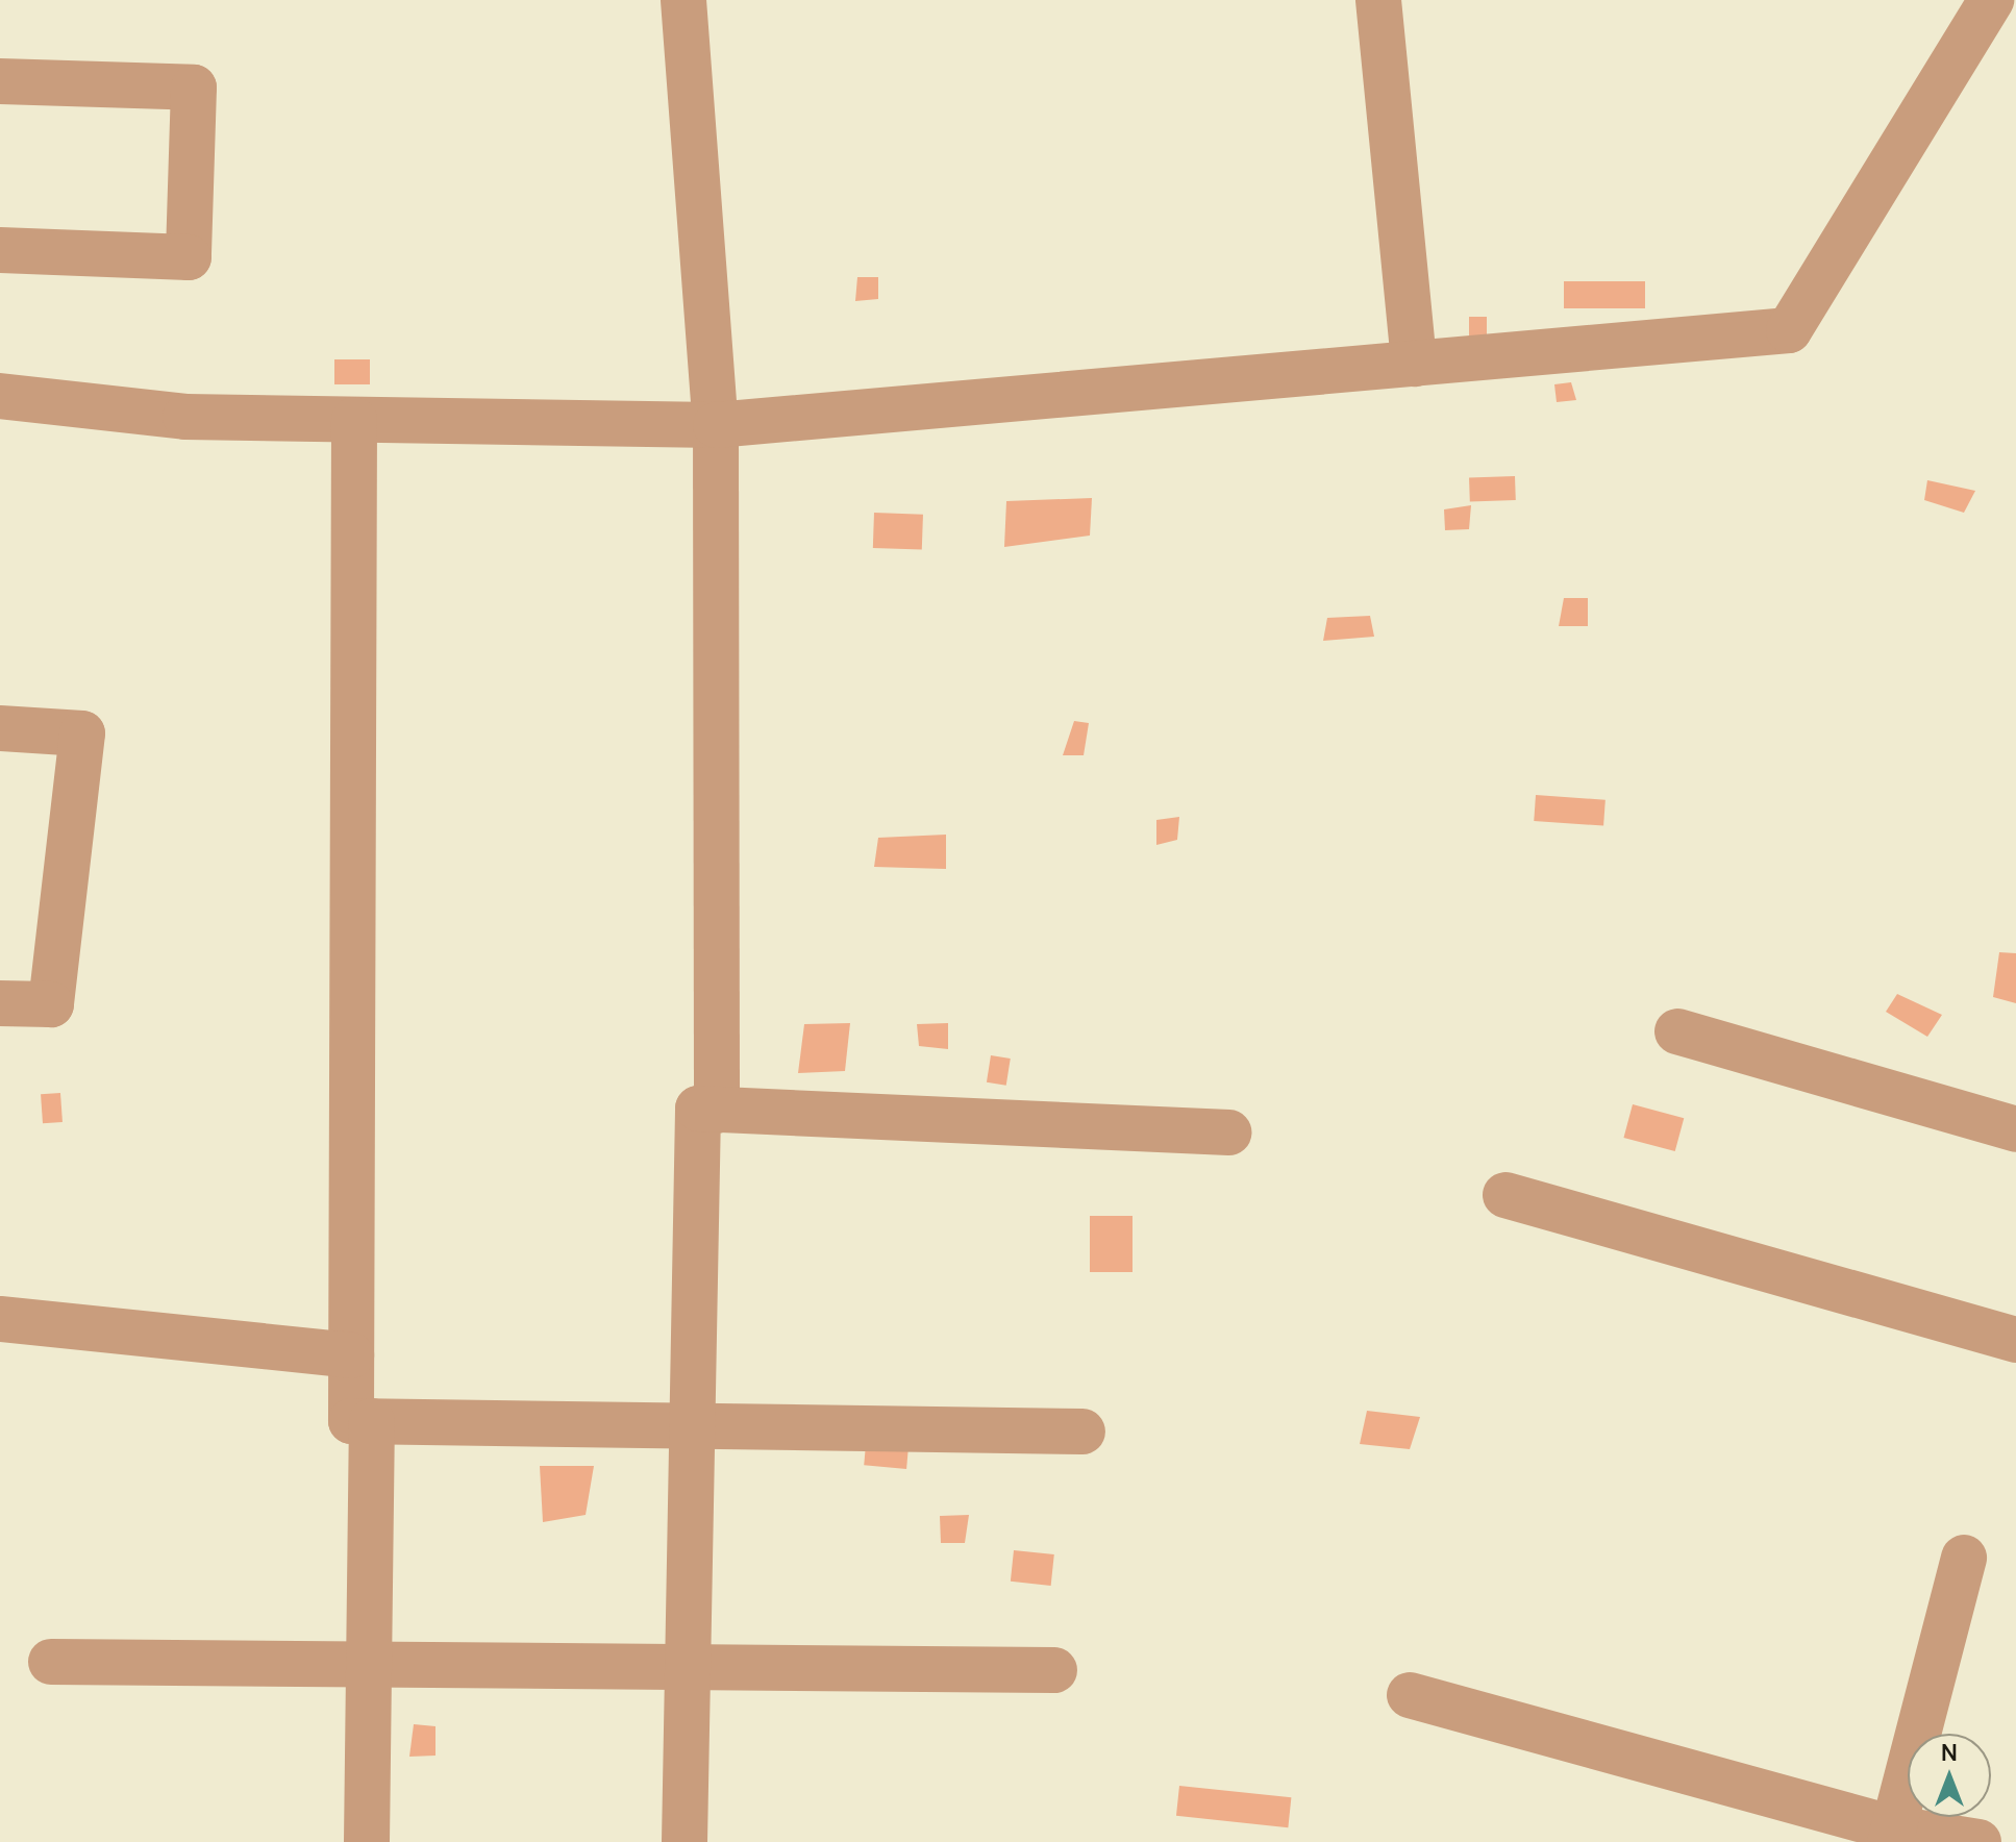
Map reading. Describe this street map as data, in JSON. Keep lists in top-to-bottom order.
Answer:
{
  "north": "top"
}
